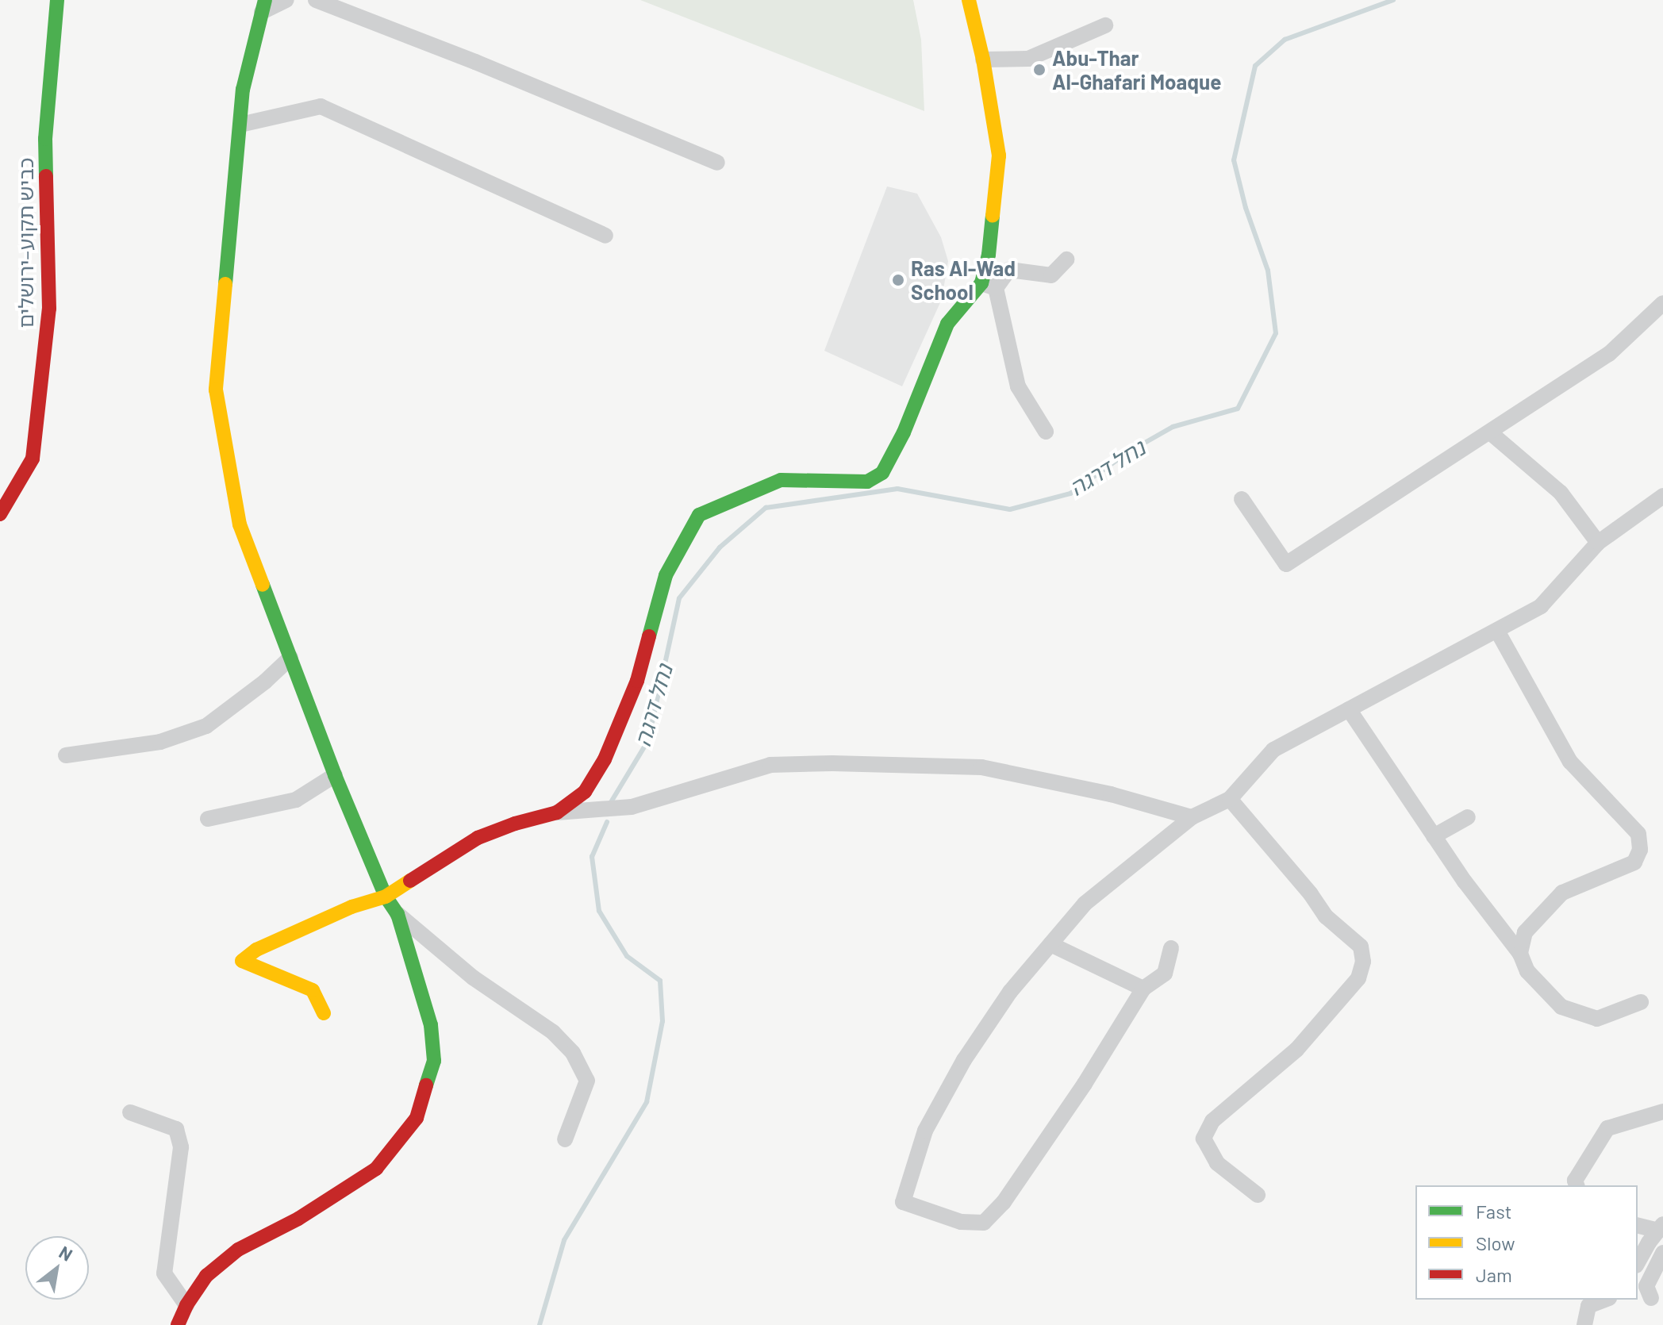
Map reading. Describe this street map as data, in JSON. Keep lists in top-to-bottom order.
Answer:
{
  "streets": {
    "street": ["כביש תקוע–ירושלים"]
  },
  "water": ["נחל דרגה"],
  "places": ["Abu-Thar Al-Ghafari Moaque", "Ras Al-Wad School"],
  "legend": ["Fast", "Slow", "Jam"],
  "north": "top right"
}
